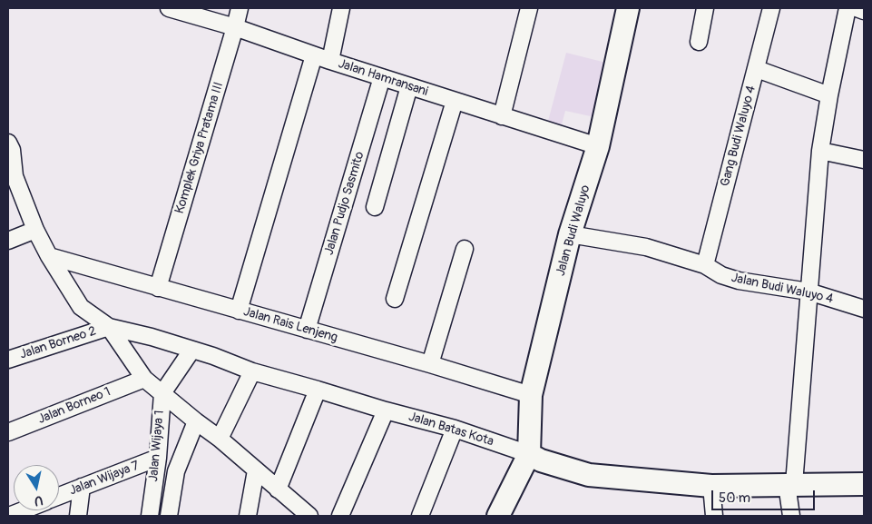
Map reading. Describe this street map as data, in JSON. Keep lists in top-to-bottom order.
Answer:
{
  "streets": {
    "street": [
      "Jalan Hamransani",
      "Gang Budi Waluyo 4",
      "Komplek Griya Pratama III",
      "Jalan Pudjo Sasmito",
      "Jalan Budi Waluyo",
      "Jalan Budi Waluyo 4",
      "Jalan Rais Lenjeng",
      "Jalan Borneo 2",
      "Jalan Borneo 1",
      "Jalan Batas Kota",
      "Jalan Wijaya 1",
      "Jalan Wijaya 7"
    ]
  },
  "crossings": [
    ["Jalan Hamransani", "Komplek Griya Pratama III"],
    ["Jalan Hamransani", "Jalan Pudjo Sasmito"],
    ["Jalan Hamransani", "Jalan Budi Waluyo"],
    ["Gang Budi Waluyo 4", "Jalan Budi Waluyo 4"],
    ["Komplek Griya Pratama III", "Jalan Rais Lenjeng"],
    ["Jalan Pudjo Sasmito", "Jalan Rais Lenjeng"],
    ["Jalan Budi Waluyo", "Jalan Budi Waluyo 4"],
    ["Jalan Budi Waluyo", "Jalan Rais Lenjeng"],
    ["Jalan Budi Waluyo", "Jalan Batas Kota"],
    ["Jalan Rais Lenjeng", "Jalan Batas Kota"],
    ["Jalan Borneo 2", "Jalan Batas Kota"],
    ["Jalan Wijaya 1", "Jalan Wijaya 7"]
  ],
  "scale_bar": "50 m",
  "north": "bottom"
}
